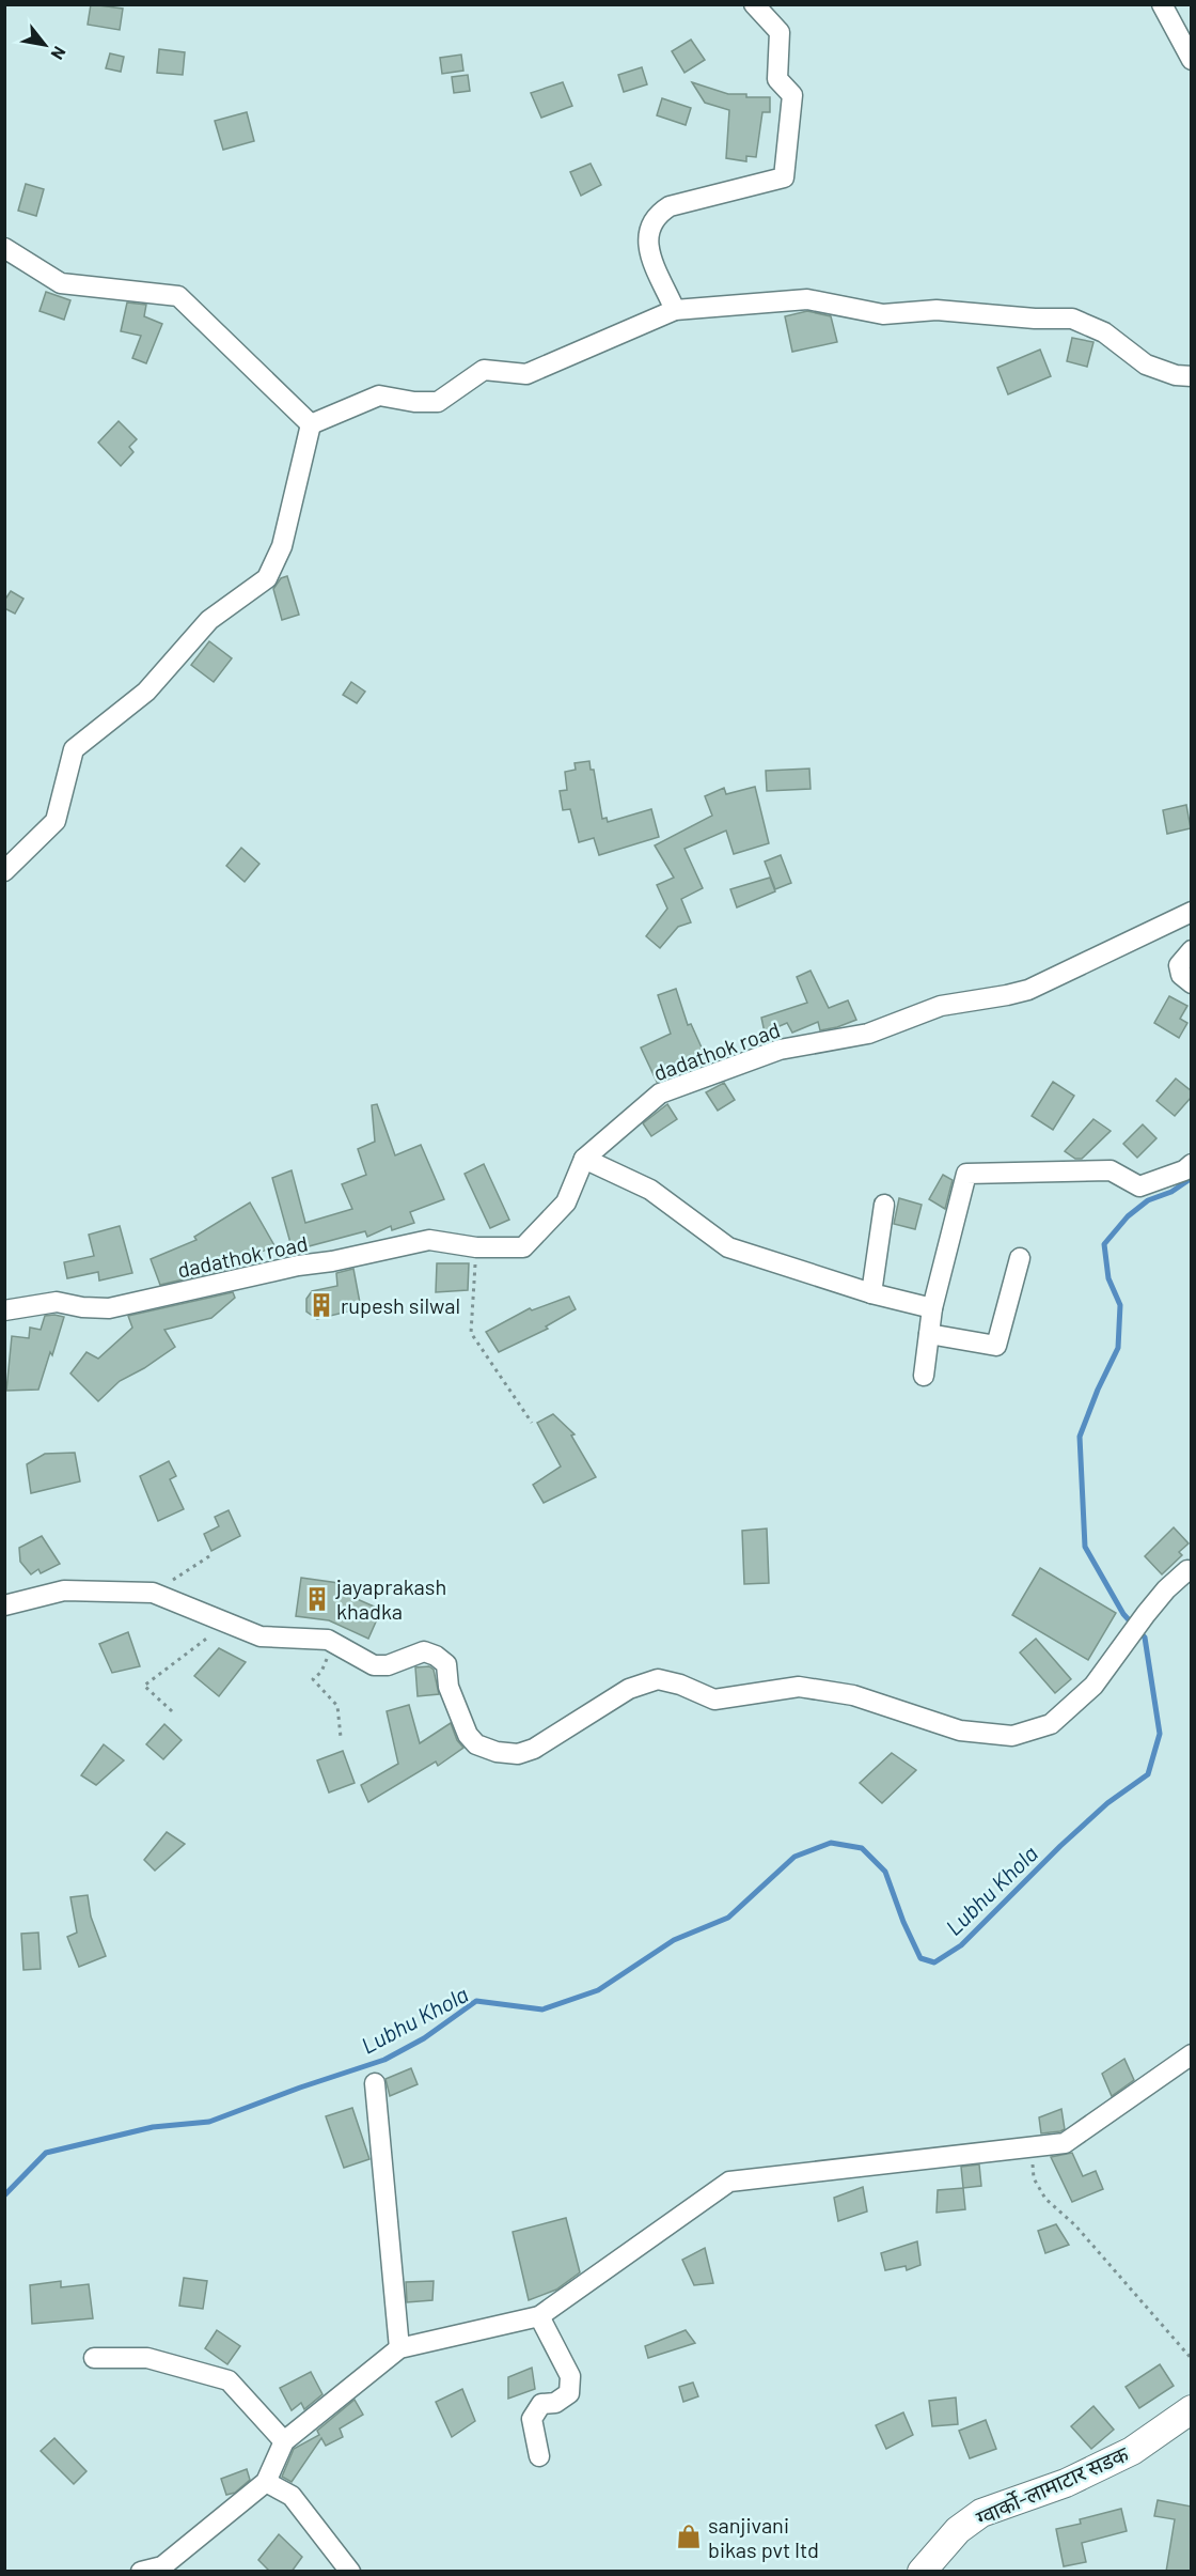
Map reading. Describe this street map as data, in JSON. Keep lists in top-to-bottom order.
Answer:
{
  "streets": {
    "main road": ["ग्वार्को-लामाटार सडक"],
    "street": ["dadathok road"]
  },
  "water": ["Lubhu Khola"],
  "places": {
    "building": ["rupesh silwal", "jayaprakash khadka"],
    "shop": ["sanjivani bikas pvt ltd"]
  },
  "north": "bottom right"
}
